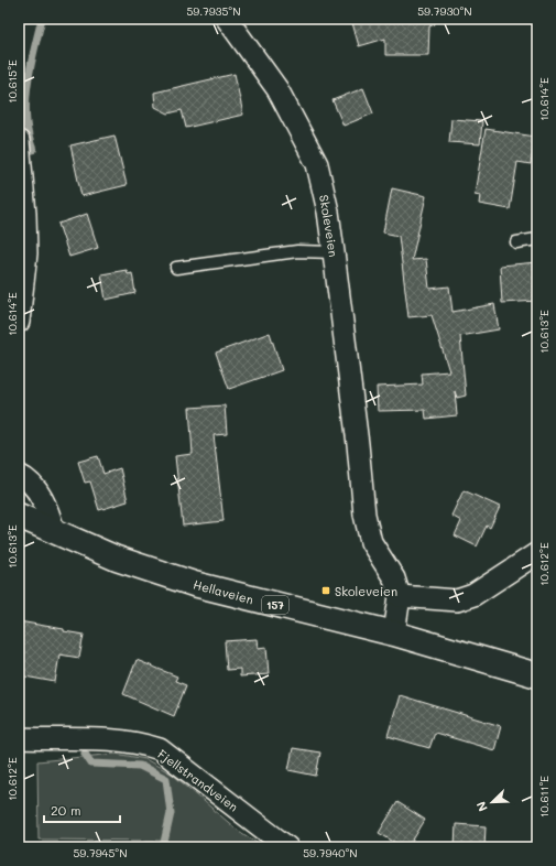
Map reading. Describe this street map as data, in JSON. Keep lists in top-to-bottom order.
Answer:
{
  "streets": {
    "main road": ["Hellaveien", "157"],
    "street": ["Skoleveien", "Fjellstrandveien"]
  },
  "crossings": [
    ["Skoleveien", "Hellaveien"]
  ],
  "places": {
    "transit": ["Skoleveien"]
  },
  "scale_bar": "20 m",
  "north": "bottom left",
  "coordinates": [
    "59.7935°N",
    "59.7930°N",
    "10.615°E",
    "10.614°E",
    "10.613°E",
    "10.612°E",
    "10.611°E",
    "59.7945°N",
    "59.7940°N"
  ]
}
